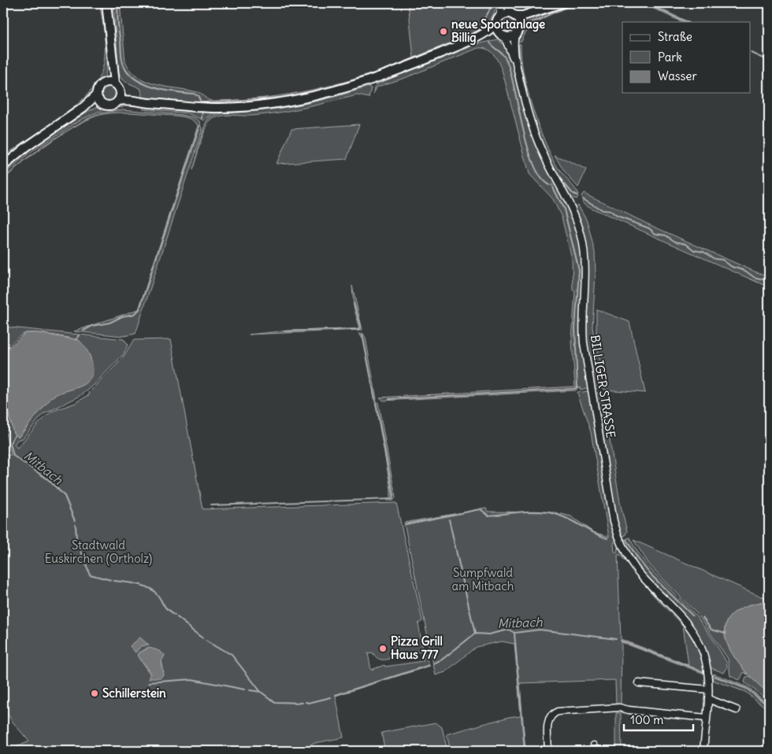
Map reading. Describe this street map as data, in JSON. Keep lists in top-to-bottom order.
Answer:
{
  "streets": {
    "street": ["BILLIGER STRASSE"]
  },
  "water": ["Mitbach"],
  "parks": ["Stadtwald Euskirchen (Ortholz)", "Sumpfwald am Mitbach"],
  "places": ["neue Sportanlage Billig", "Pizza Grill Haus 777", "Schillerstein"],
  "legend": ["Straße", "Park", "Wasser"],
  "scale_bar": "100 m"
}
